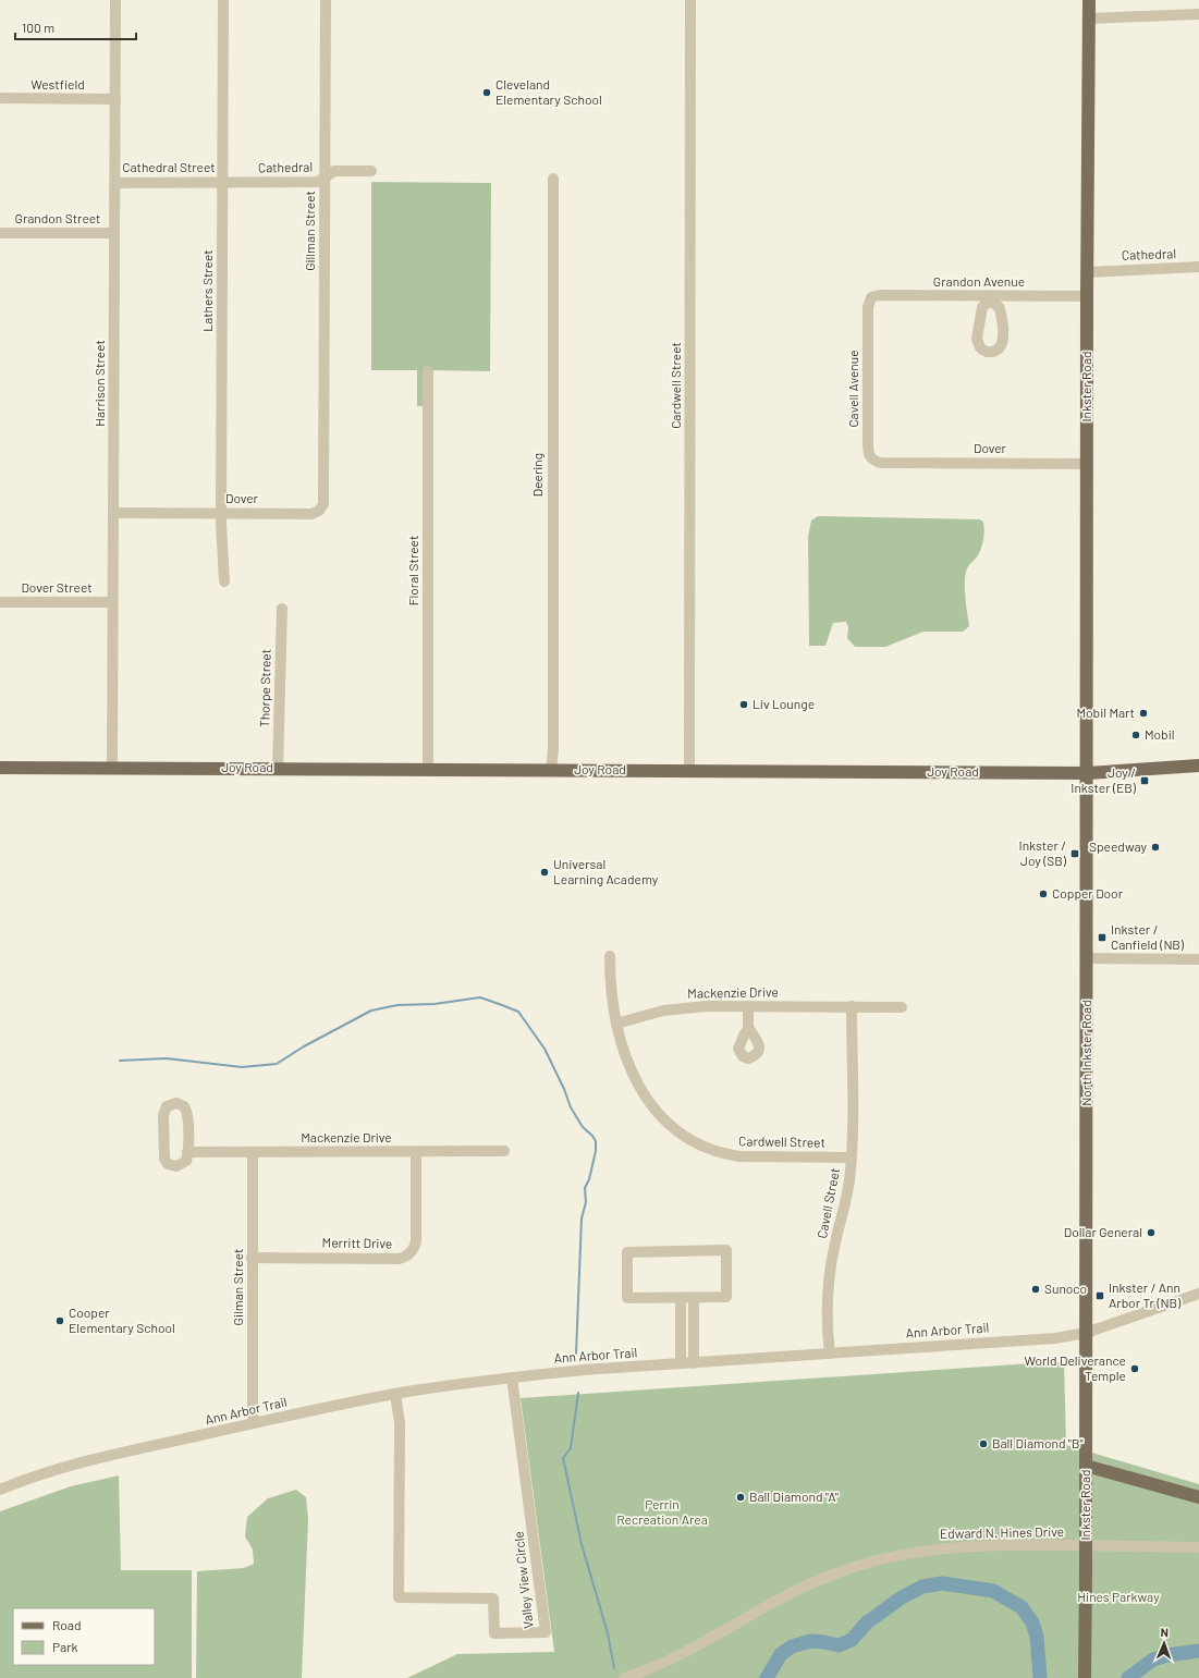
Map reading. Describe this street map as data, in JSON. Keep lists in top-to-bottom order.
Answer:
{
  "streets": {
    "main road": ["Inkster Road", "Joy Road", "North Inkster Road"],
    "street": [
      "Westfield",
      "Cathedral Street",
      "Cathedral",
      "Grandon Street",
      "Gillman Street",
      "Grandon Avenue",
      "Lathers Street",
      "Harrison Street",
      "Cardwell Street",
      "Cavell Avenue",
      "Dover",
      "Deering",
      "Floral Street",
      "Dover Street",
      "Thorpe Street",
      "Mackenzie Drive",
      "Cavell Street",
      "Merritt Drive",
      "Gilman Street",
      "Ann Arbor Trail",
      "Edward N. Hines Drive",
      "Valley View Circle"
    ]
  },
  "crossings": [
    ["Westfield", "Harrison Street"],
    ["Cathedral Street", "Cathedral"],
    ["Cathedral Street", "Lathers Street"],
    ["Cathedral Street", "Harrison Street"],
    ["Cathedral", "Gillman Street"],
    ["Cathedral", "Lathers Street"],
    ["Cathedral", "Inkster Road"],
    ["Grandon Street", "Harrison Street"],
    ["Gillman Street", "Dover"],
    ["Grandon Avenue", "Inkster Road"],
    ["Grandon Avenue", "Cavell Avenue"],
    ["Lathers Street", "Dover"],
    ["Harrison Street", "Dover"],
    ["Harrison Street", "Dover Street"],
    ["Harrison Street", "Joy Road"],
    ["Cardwell Street", "Joy Road"],
    ["Cardwell Street", "Mackenzie Drive"],
    ["Cardwell Street", "Cavell Street"],
    ["Inkster Road", "Dover"],
    ["Inkster Road", "Joy Road"],
    ["Inkster Road", "North Inkster Road"],
    ["Inkster Road", "Ann Arbor Trail"],
    ["Cavell Avenue", "Dover"],
    ["Deering", "Joy Road"],
    ["Floral Street", "Joy Road"],
    ["Thorpe Street", "Joy Road"],
    ["Joy Road", "North Inkster Road"],
    ["Mackenzie Drive", "Cavell Street"],
    ["Mackenzie Drive", "Merritt Drive"],
    ["Mackenzie Drive", "Gilman Street"],
    ["North Inkster Road", "Ann Arbor Trail"],
    ["Cavell Street", "Ann Arbor Trail"],
    ["Merritt Drive", "Gilman Street"],
    ["Gilman Street", "Ann Arbor Trail"],
    ["Ann Arbor Trail", "Valley View Circle"]
  ],
  "parks": ["Perrin Recreation Area", "Hines Parkway"],
  "places": {
    "other": [
      "Cleveland Elementary School",
      "Liv Lounge",
      "Mobil Mart",
      "Mobil",
      "Speedway",
      "Universal Learning Academy",
      "Copper Door",
      "Dollar General",
      "Sunoco",
      "Cooper Elementary School",
      "World Deliverance Temple",
      "Ball Diamond \"B\"",
      "Ball Diamond \"A\""
    ],
    "transit": [
      "Joy / Inkster (EB)",
      "Inkster / Joy (SB)",
      "Inkster / Canfield (NB)",
      "Inkster / Ann Arbor Tr (NB)"
    ]
  },
  "legend": ["Road", "Park"],
  "scale_bar": "100 m",
  "north": "top"
}
